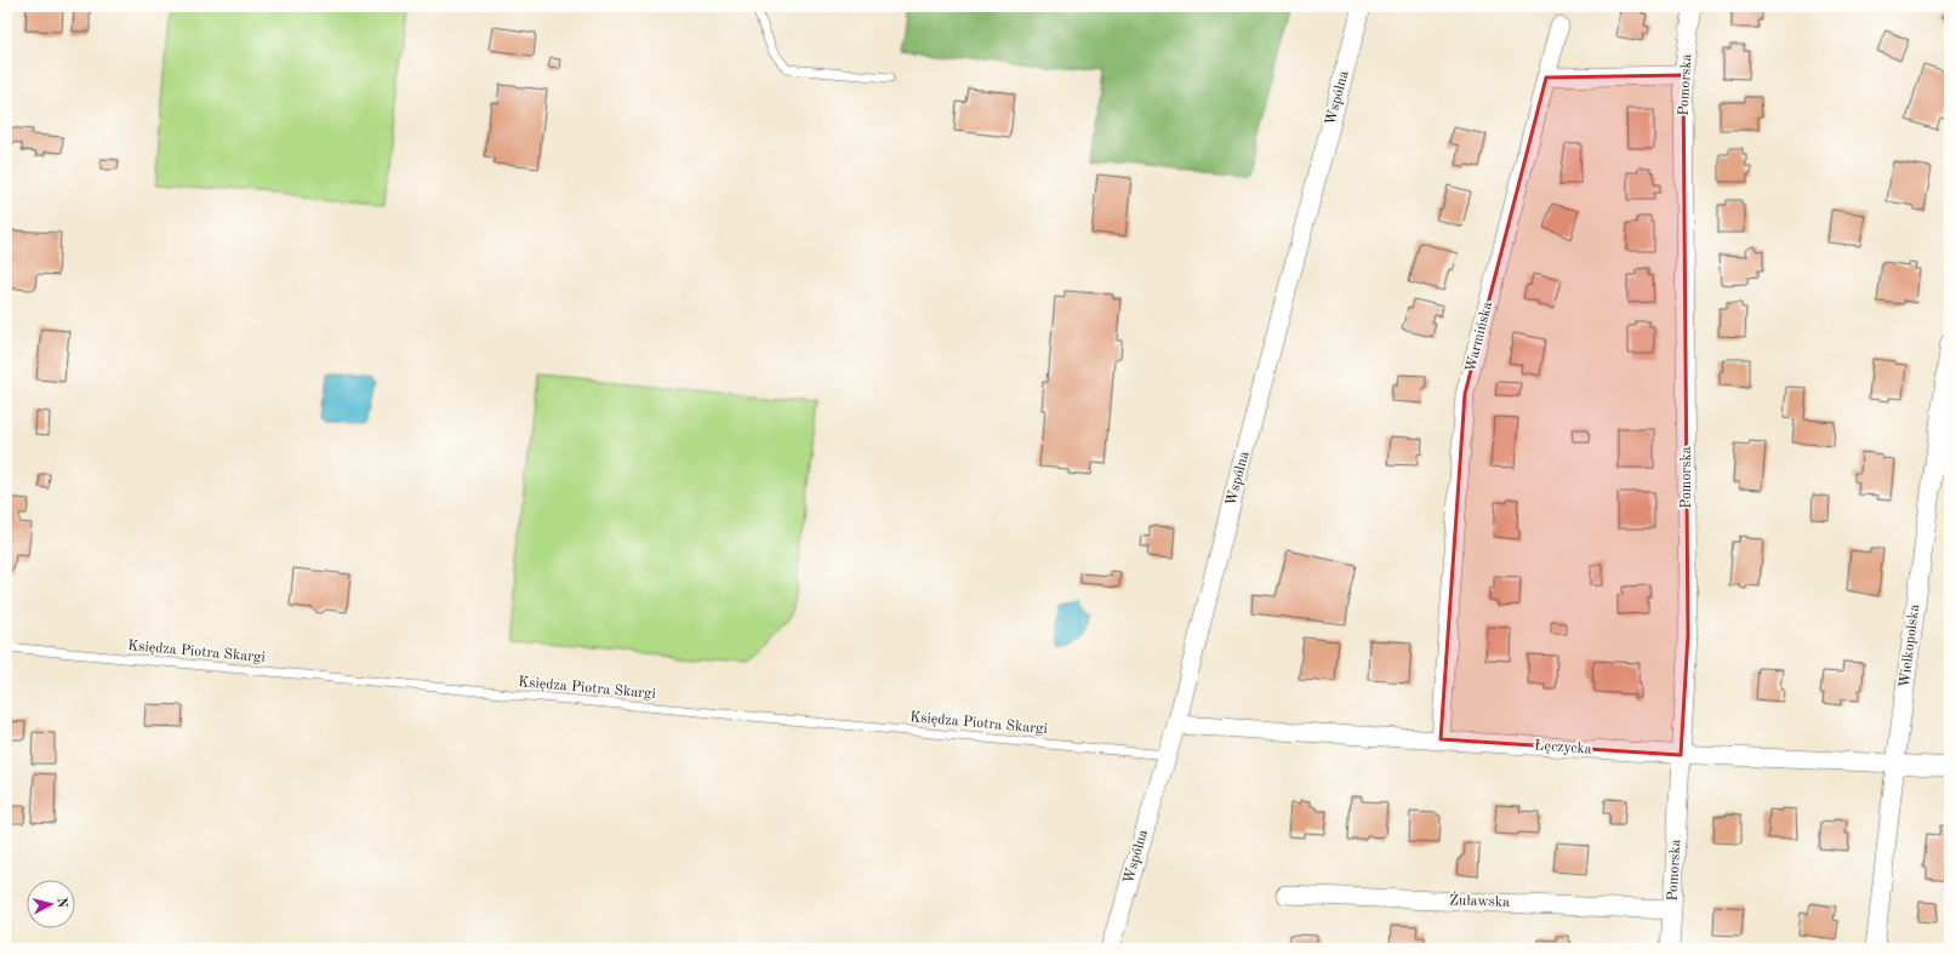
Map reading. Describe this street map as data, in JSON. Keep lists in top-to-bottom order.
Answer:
{
  "streets": {
    "street": [
      "Pomorska",
      "Wspólna",
      "Warmińska",
      "Wielkopolska",
      "Łęczycka",
      "Żuławska"
    ],
    "lane": ["Księdza Piotra Skargi"]
  },
  "crossings": [
    ["Pomorska", "Łęczycka"],
    ["Pomorska", "Żuławska"],
    ["Wspólna", "Księdza Piotra Skargi"],
    ["Wspólna", "Łęczycka"],
    ["Warmińska", "Łęczycka"],
    ["Wielkopolska", "Łęczycka"]
  ],
  "north": "right"
}
